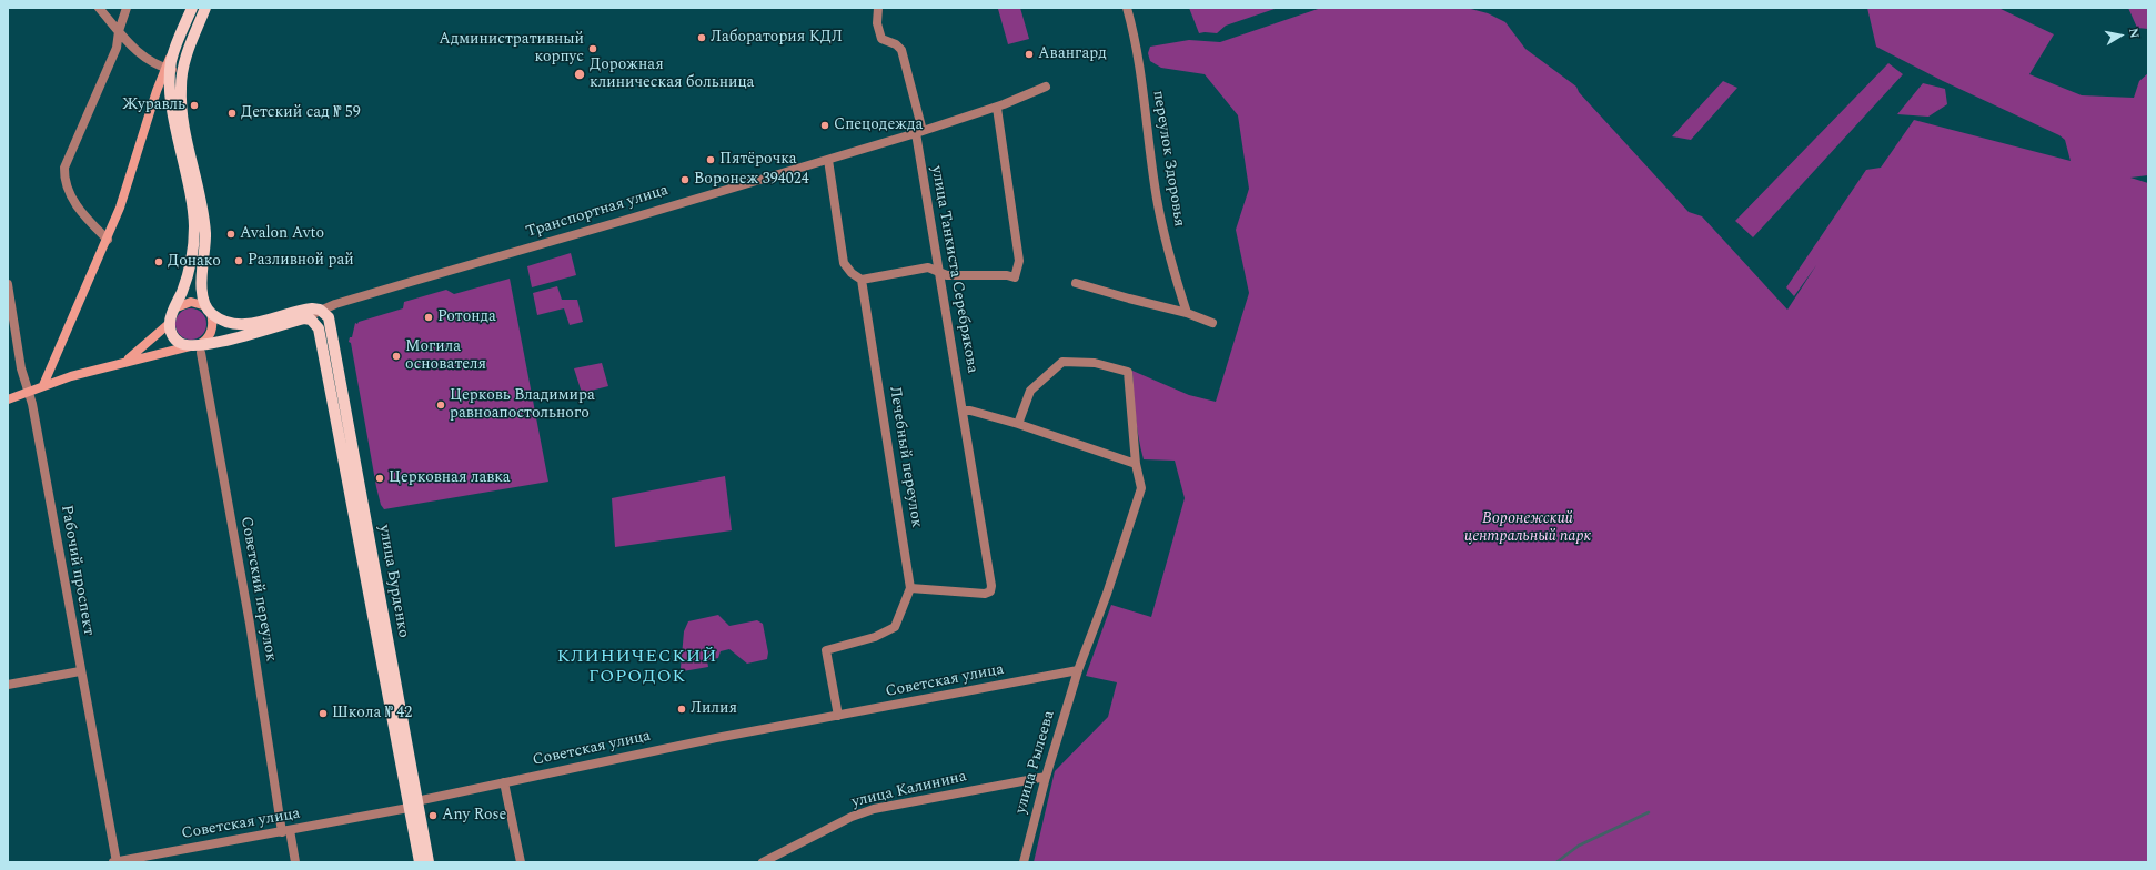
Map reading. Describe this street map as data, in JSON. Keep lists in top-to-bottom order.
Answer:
{
  "streets": {
    "main road": ["улица Бурденко"],
    "street": [
      "переулок Здоровья",
      "Транспортная улица",
      "улица Танкиста Серебрякова",
      "Лечебный переулок",
      "Рабочий проспект",
      "Советский переулок",
      "Советская улица",
      "улица Рылеева",
      "улица Калинина"
    ]
  },
  "crossings": [
    ["Транспортная улица", "улица Танкиста Серебрякова"],
    ["Транспортная улица", "улица Бурденко"],
    ["улица Танкиста Серебрякова", "Лечебный переулок"],
    ["Рабочий проспект", "Советская улица"],
    ["улица Бурденко", "Советская улица"],
    ["Советский переулок", "Советская улица"],
    ["Советская улица", "улица Рылеева"],
    ["улица Рылеева", "улица Калинина"]
  ],
  "districts": ["КЛИНИЧЕСКИЙ ГОРОДОК"],
  "parks": ["Воронежский центральный парк"],
  "places": [
    "Лаборатория КДЛ",
    "Административный корпус",
    "Авангард",
    "Дорожная клиническая больница",
    "Журавль",
    "Детский сад № 59",
    "Спецодежда",
    "Пятёрочка",
    "Воронеж 394024",
    "Avalon Avto",
    "Разливной рай",
    "Донако",
    "Ротонда",
    "Могила основателя",
    "Церковь Владимира равноапостольного",
    "Церковная лавка",
    "Лилия",
    "Школа № 42",
    "Any Rose"
  ],
  "north": "right"
}
